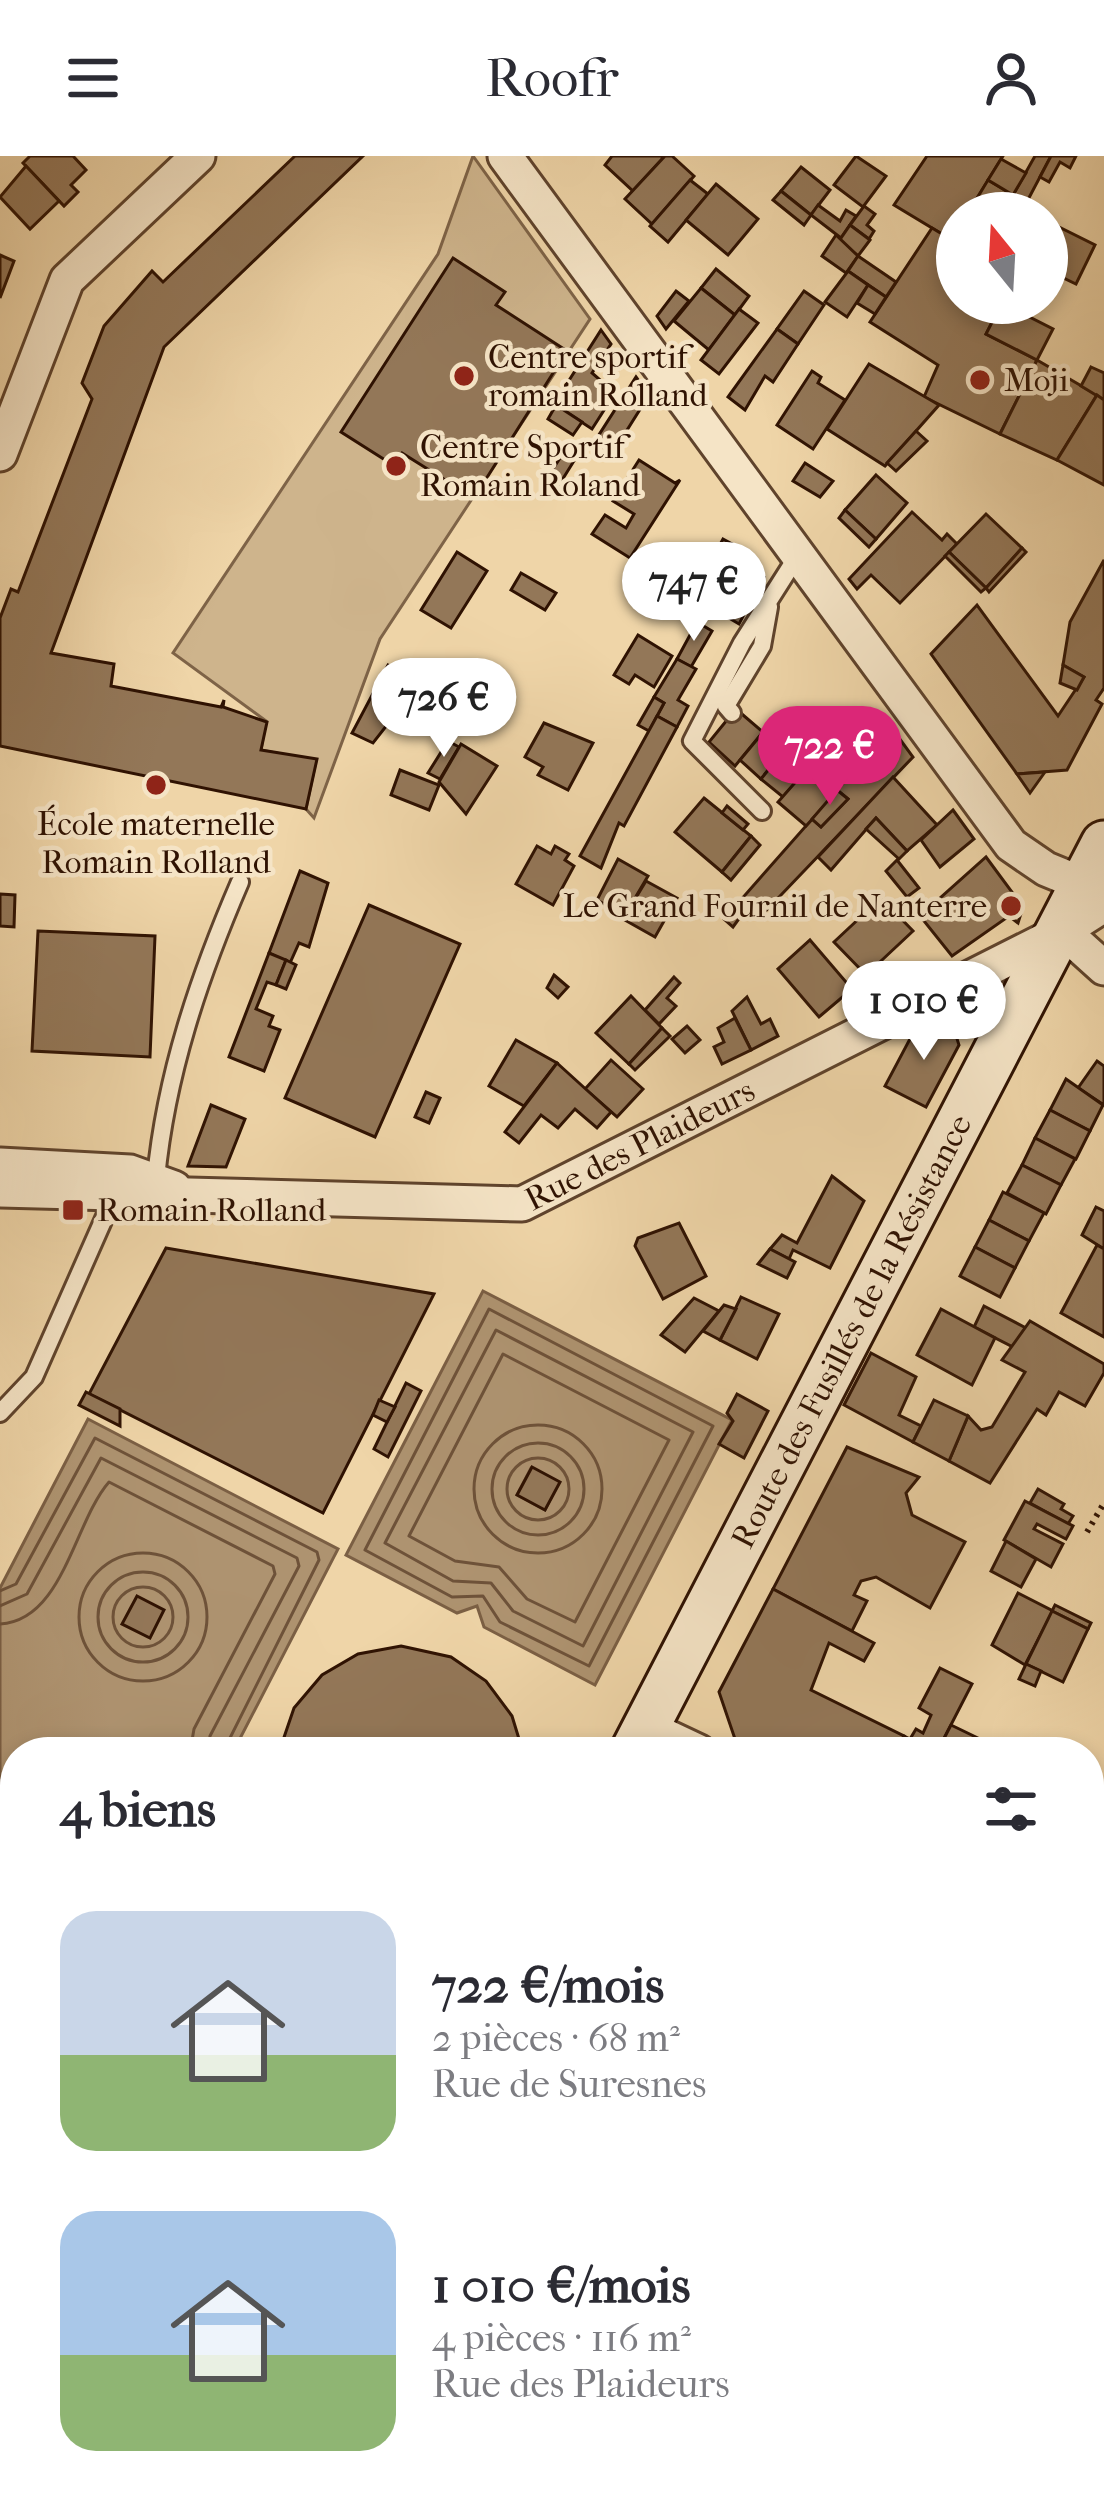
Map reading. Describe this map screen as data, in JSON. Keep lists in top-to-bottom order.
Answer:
{
  "streets": {
    "main road": ["Route des Fusillés de la Résistance"],
    "street": ["Rue des Plaideurs"]
  },
  "crossings": [
    ["Rue des Plaideurs", "Route des Fusillés de la Résistance"]
  ],
  "places": {
    "other": [
      "Centre sportif romain Rolland",
      "Moji",
      "Centre Sportif Romain Roland",
      "École maternelle Romain Rolland",
      "Le Grand Fournil de Nanterre"
    ],
    "transit": ["Romain Rolland"]
  },
  "north": "top",
  "page": {
    "header": "Roofr",
    "price": [
      "747 €",
      "726 €",
      "722 €",
      "1 010 €"
    ],
    "heading": "4 biens",
    "list": [
      {
        "name": "722 €/mois",
        "note": "2 pièces · 68 m² · Rue de Suresnes"
      },
      {
        "name": "1 010 €/mois",
        "note": "4 pièces · 116 m² · Rue des Plaideurs"
      }
    ]
  }
}
